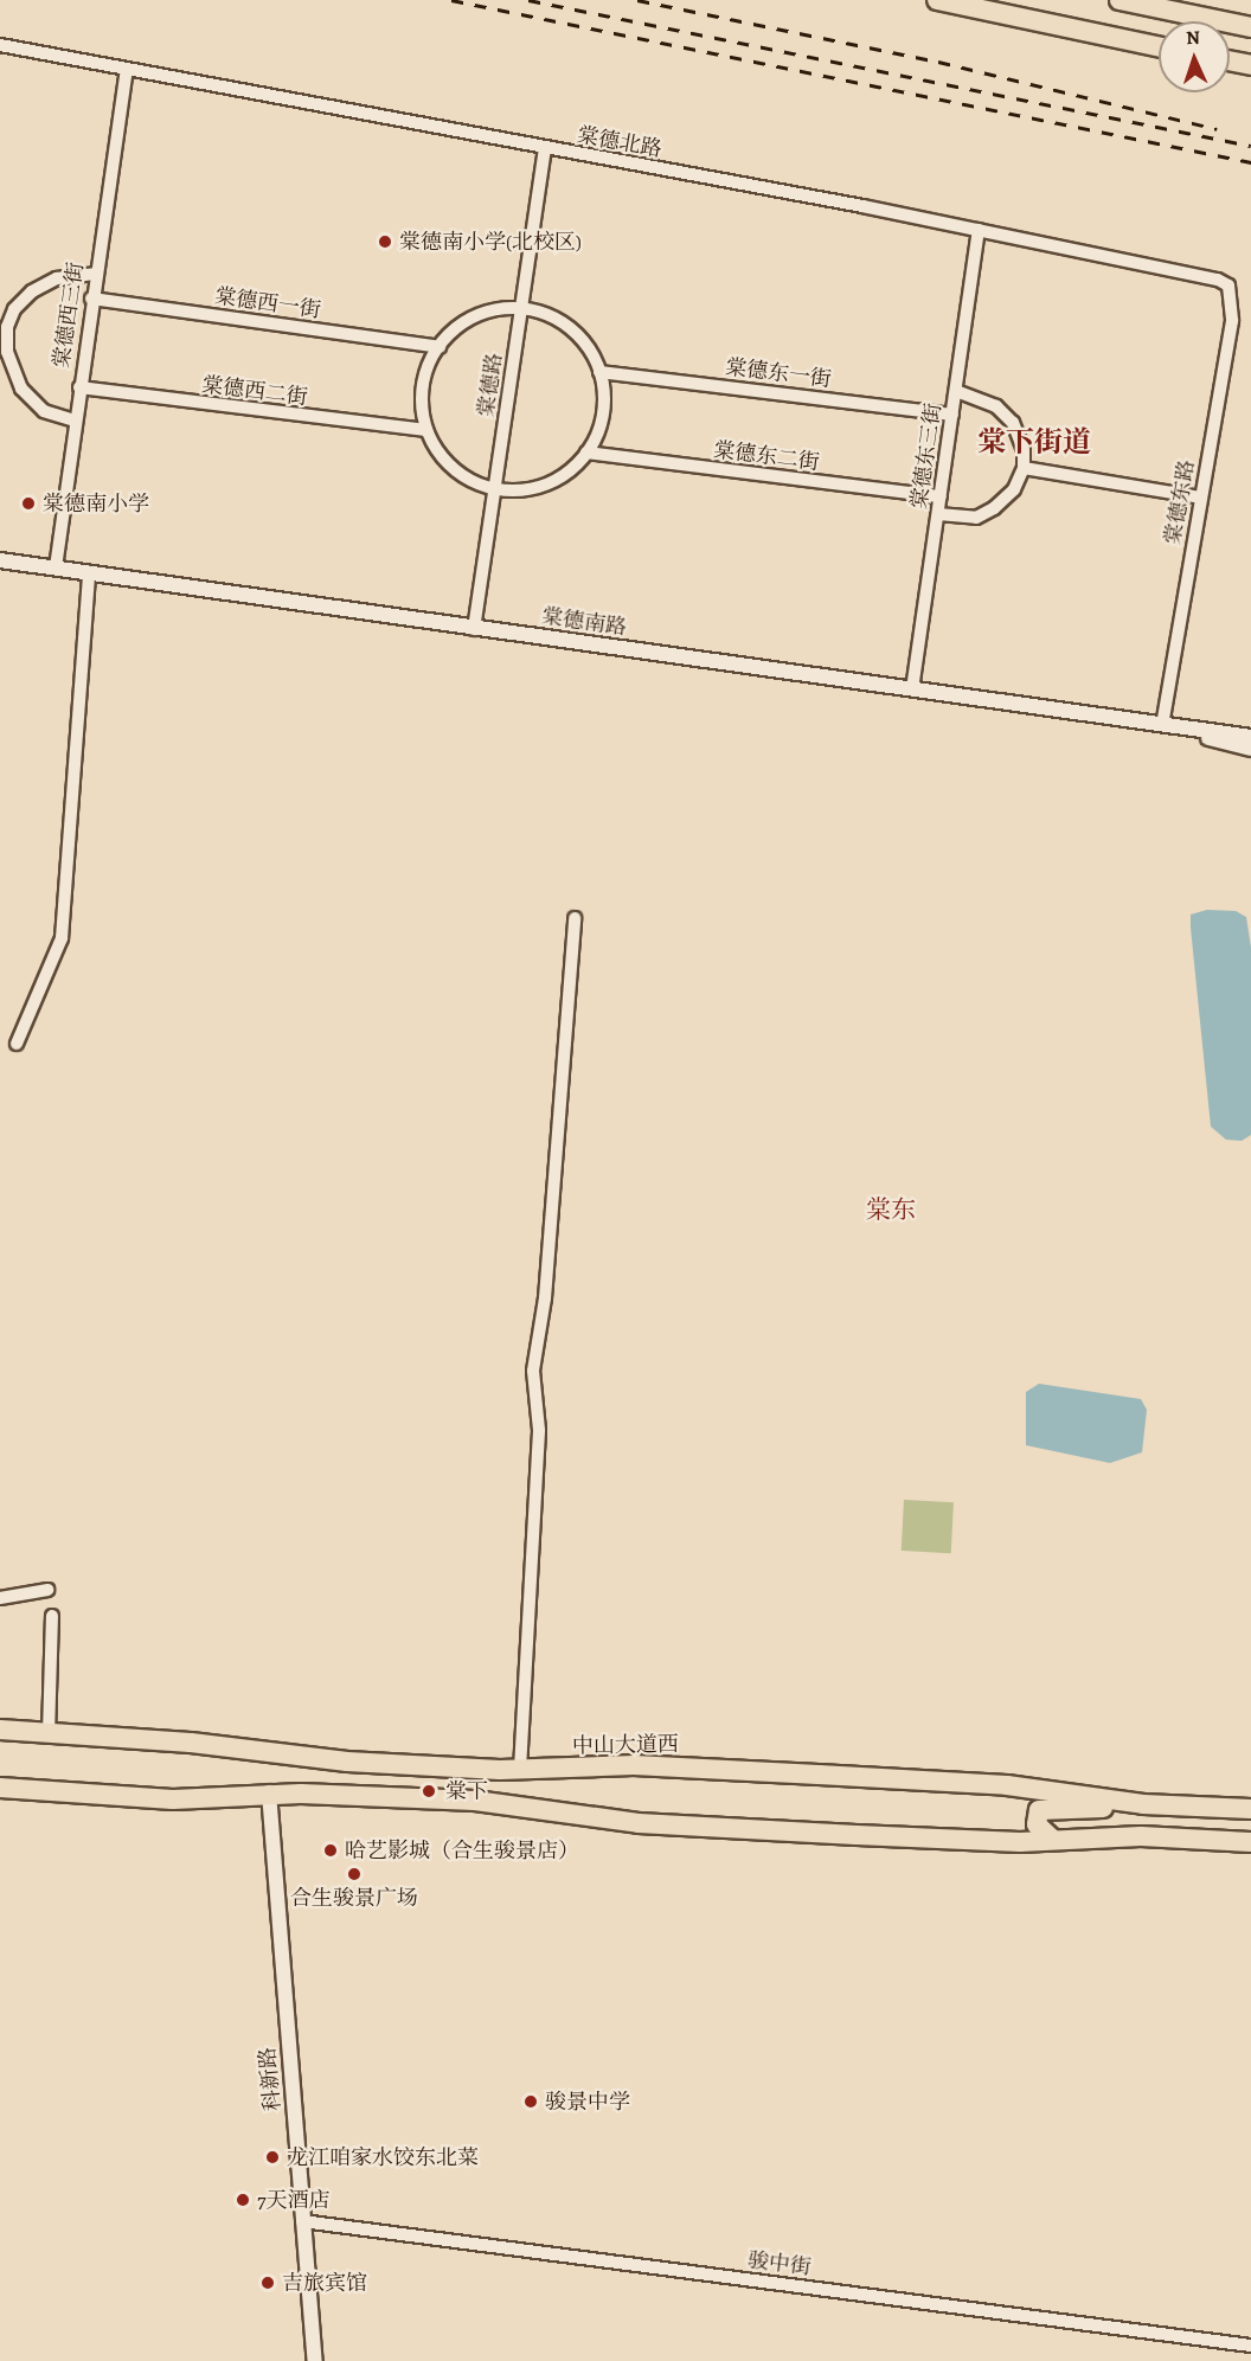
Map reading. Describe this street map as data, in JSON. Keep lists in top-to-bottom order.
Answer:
{
  "streets": {
    "highway": ["中山大道西"],
    "street": [
      "棠德北路",
      "棠德西一街",
      "棠德西三街",
      "棠德东一街",
      "棠德路",
      "棠德西二街",
      "棠德东二街",
      "棠德东三街",
      "棠德东路",
      "棠德南路",
      "科新路",
      "骏中街"
    ]
  },
  "crossings": [
    ["棠德北路", "棠德西三街"],
    ["棠德北路", "棠德路"],
    ["棠德北路", "棠德东三街"],
    ["棠德北路", "棠德东路"],
    ["棠德西一街", "棠德西三街"],
    ["棠德西三街", "棠德西二街"],
    ["棠德西三街", "棠德南路"],
    ["棠德东一街", "棠德东三街"],
    ["棠德路", "棠德南路"],
    ["棠德东二街", "棠德东三街"],
    ["棠德东三街", "棠德南路"],
    ["棠德东路", "棠德南路"],
    ["科新路", "骏中街"]
  ],
  "districts": ["棠下街道", "棠东"],
  "places": [
    "棠德南小学(北校区)",
    "棠德南小学",
    "棠下",
    "哈艺影城（合生骏景店）",
    "合生骏景广场",
    "骏景中学",
    "龙江咱家水饺东北菜",
    "7天酒店",
    "吉旅宾馆"
  ],
  "north": "top"
}
